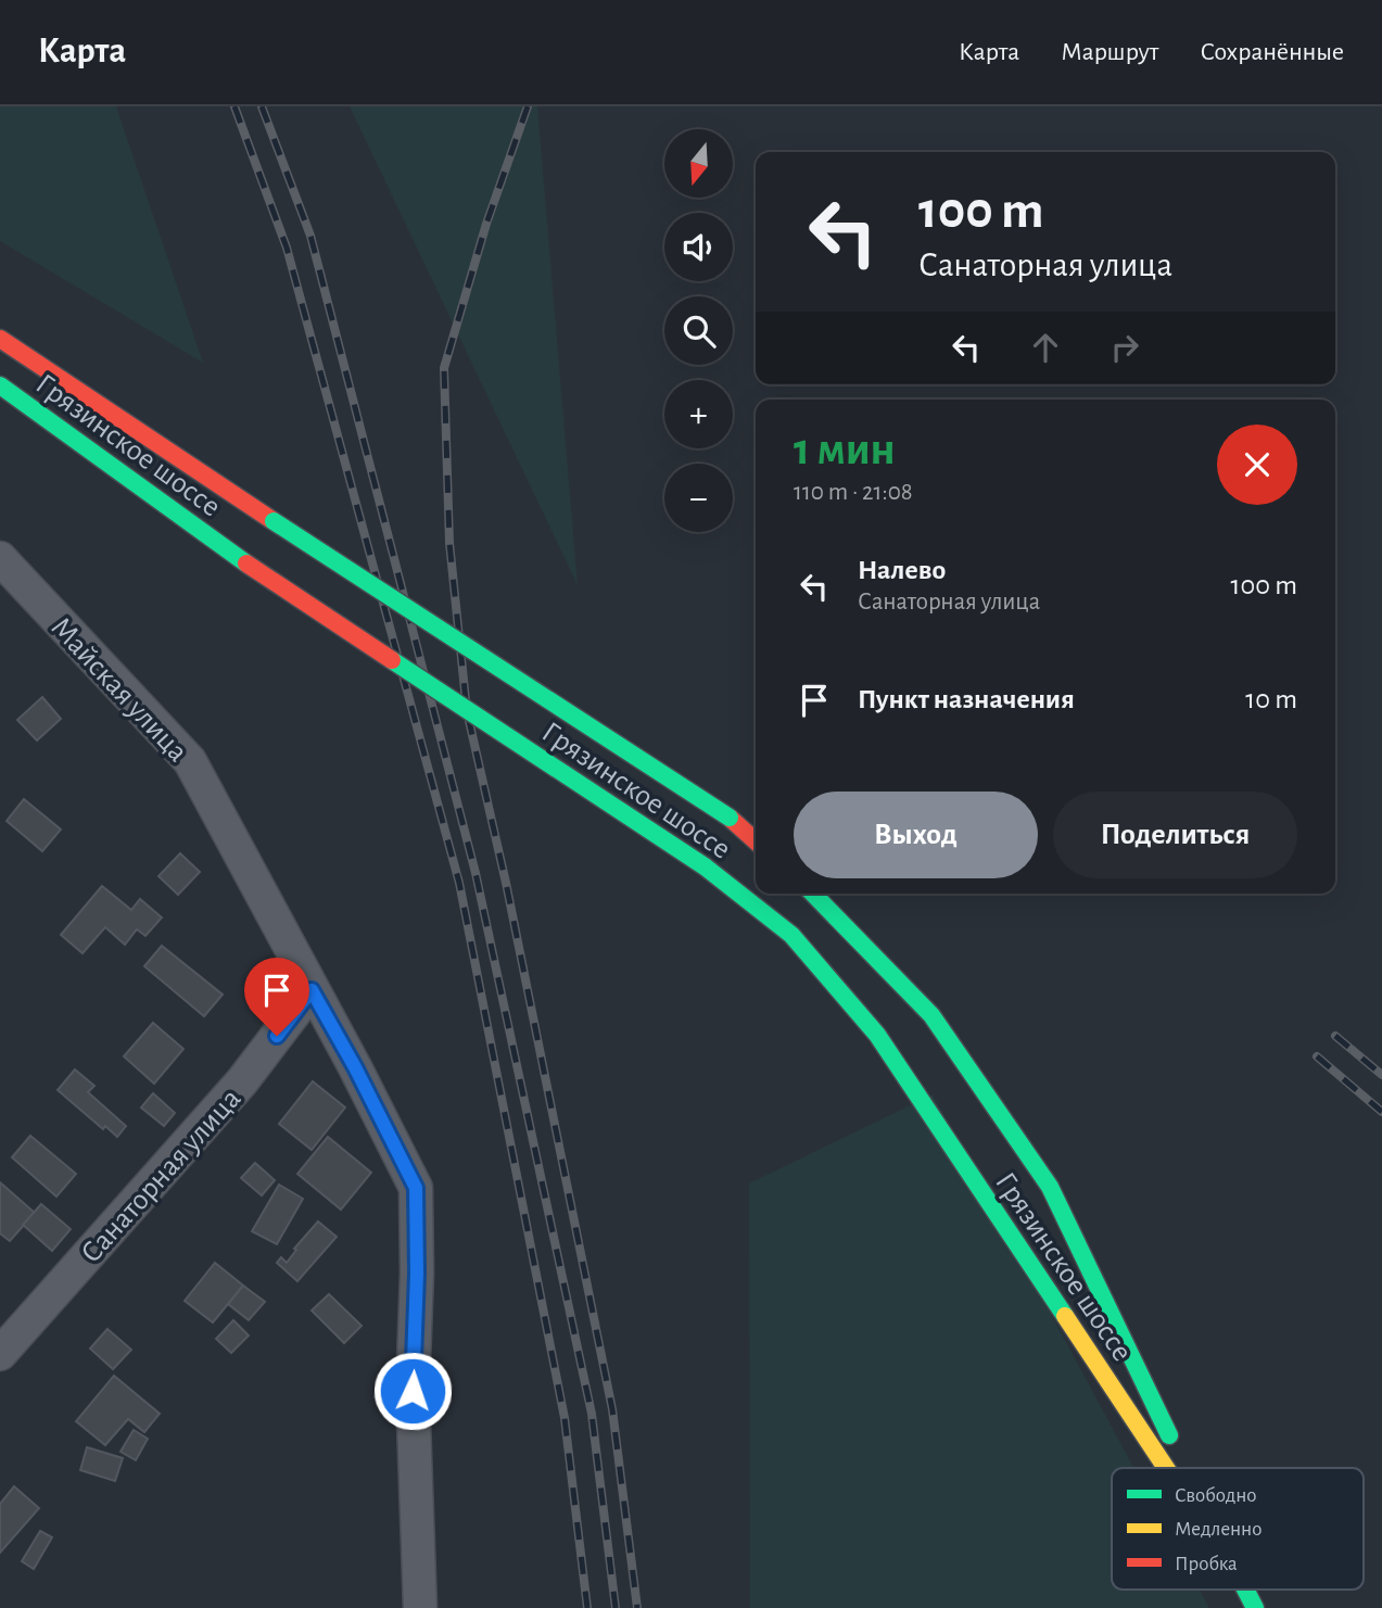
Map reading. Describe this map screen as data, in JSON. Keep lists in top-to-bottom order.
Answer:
{
  "streets": {
    "main road": ["Грязинское шоссе"],
    "street": ["Майская улица", "Санаторная улица"]
  },
  "crossings": [
    ["Майская улица", "Санаторная улица"]
  ],
  "legend": ["Свободно", "Медленно", "Пробка"],
  "north": "bottom",
  "page": {
    "header": "Карта",
    "nav": ["Карта", "Маршрут", "Сохранённые"],
    "map_buttons": ["+", "−"],
    "turn": ["100 m", "Санаторная улица"],
    "heading": ["1 мин", "110 m · 21:08"],
    "list": [
      {
        "name": "Налево",
        "note": "Санаторная улица",
        "value": "100 m"
      },
      {
        "name": "Пункт назначения",
        "value": "10 m"
      }
    ],
    "buttons": ["Выход", "Поделиться"]
  }
}
